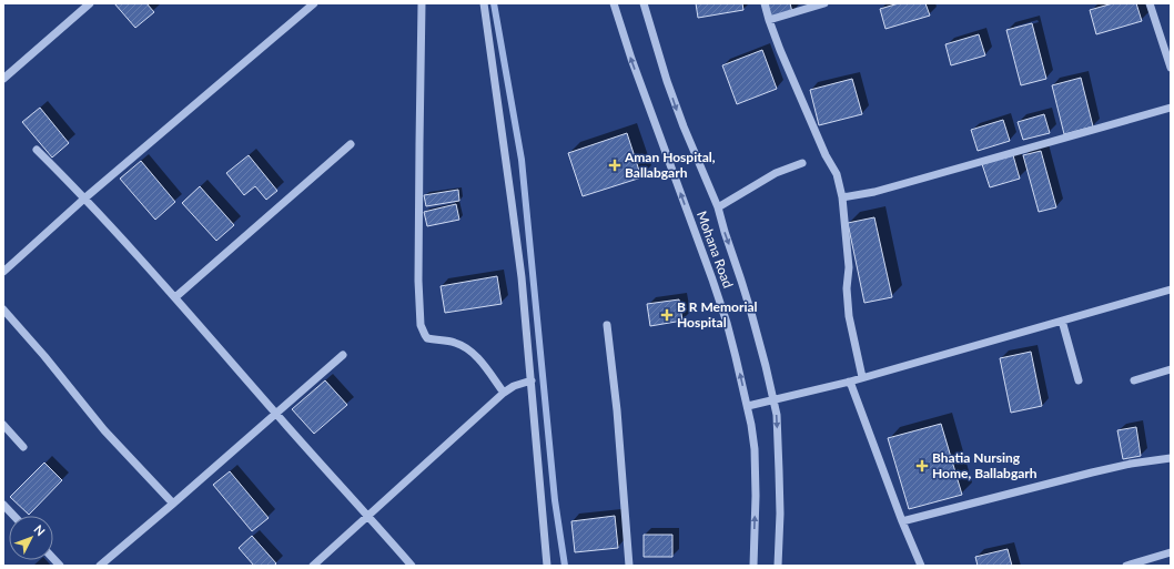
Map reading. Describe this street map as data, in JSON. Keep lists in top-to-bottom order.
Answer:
{
  "streets": {
    "street": ["Mohana Road"]
  },
  "places": {
    "health": ["Aman Hospital, Ballabgarh", "B R Memorial Hospital", "Bhatia Nursing Home, Ballabgarh"]
  },
  "north": "top right"
}
